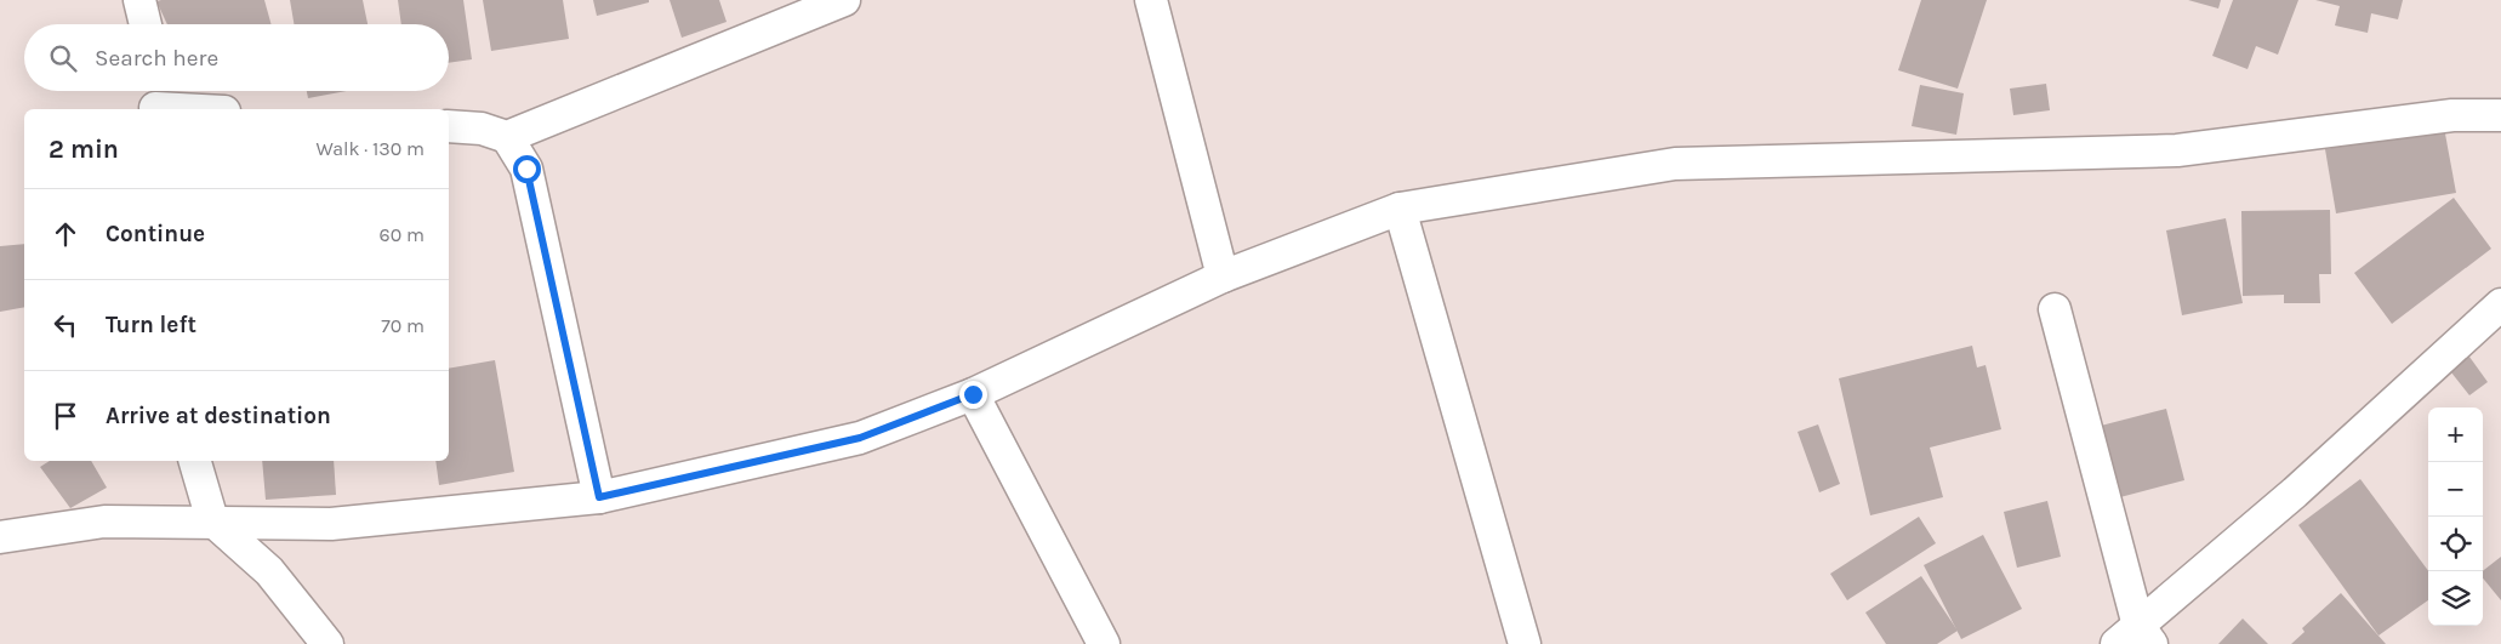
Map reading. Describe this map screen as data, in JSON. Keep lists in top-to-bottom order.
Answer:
{
  "page": {
    "search": "Search here",
    "heading": ["2 min", "Walk · 130 m"],
    "list": [
      ["Continue", "60 m"],
      ["Turn left", "70 m"],
      "Arrive at destination"
    ],
    "map_buttons": ["+", "−"]
  }
}
